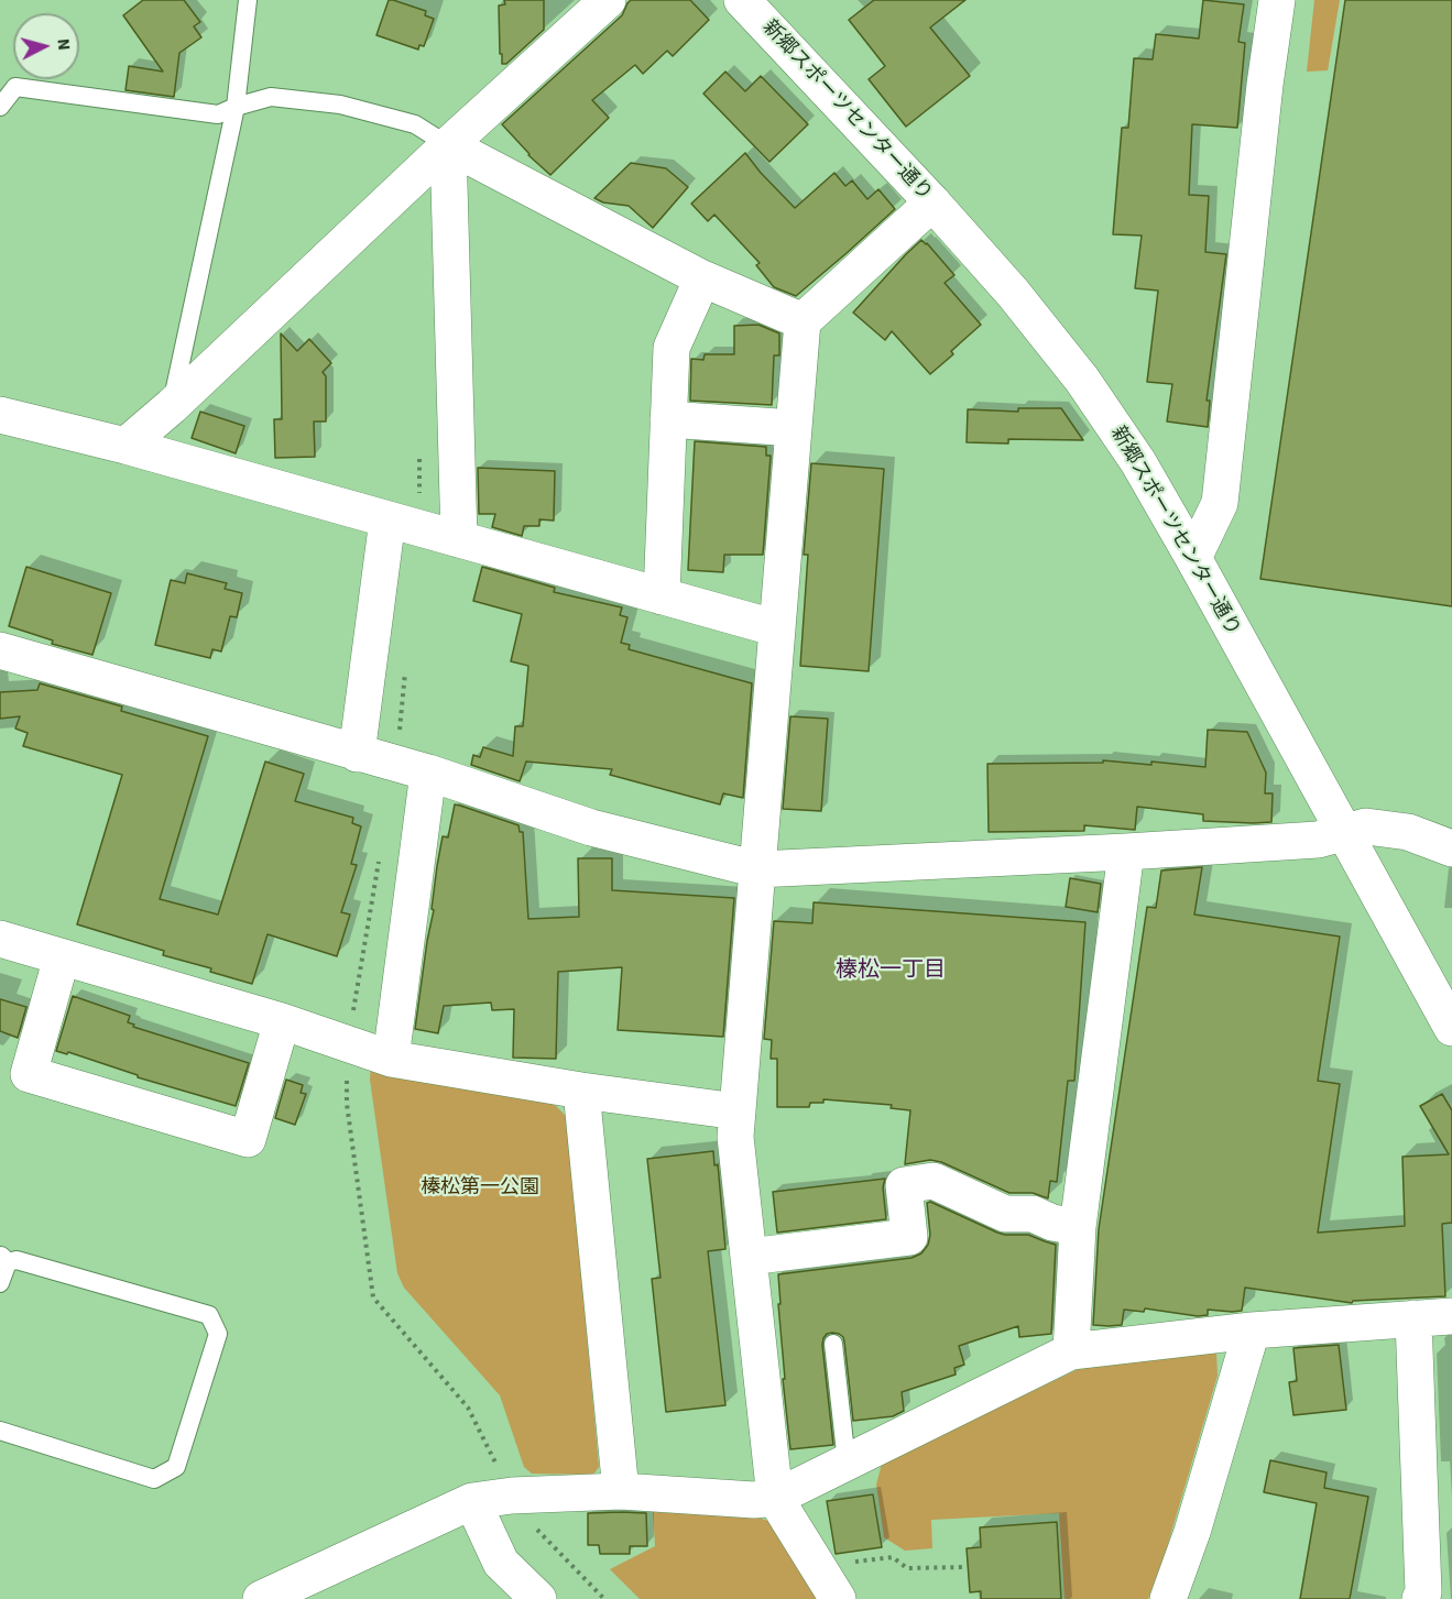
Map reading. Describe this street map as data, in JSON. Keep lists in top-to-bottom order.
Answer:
{
  "streets": {
    "street": ["新郷スポーツセンター通り"]
  },
  "districts": ["榛松一丁目"],
  "parks": ["榛松第一公園"],
  "north": "right"
}
